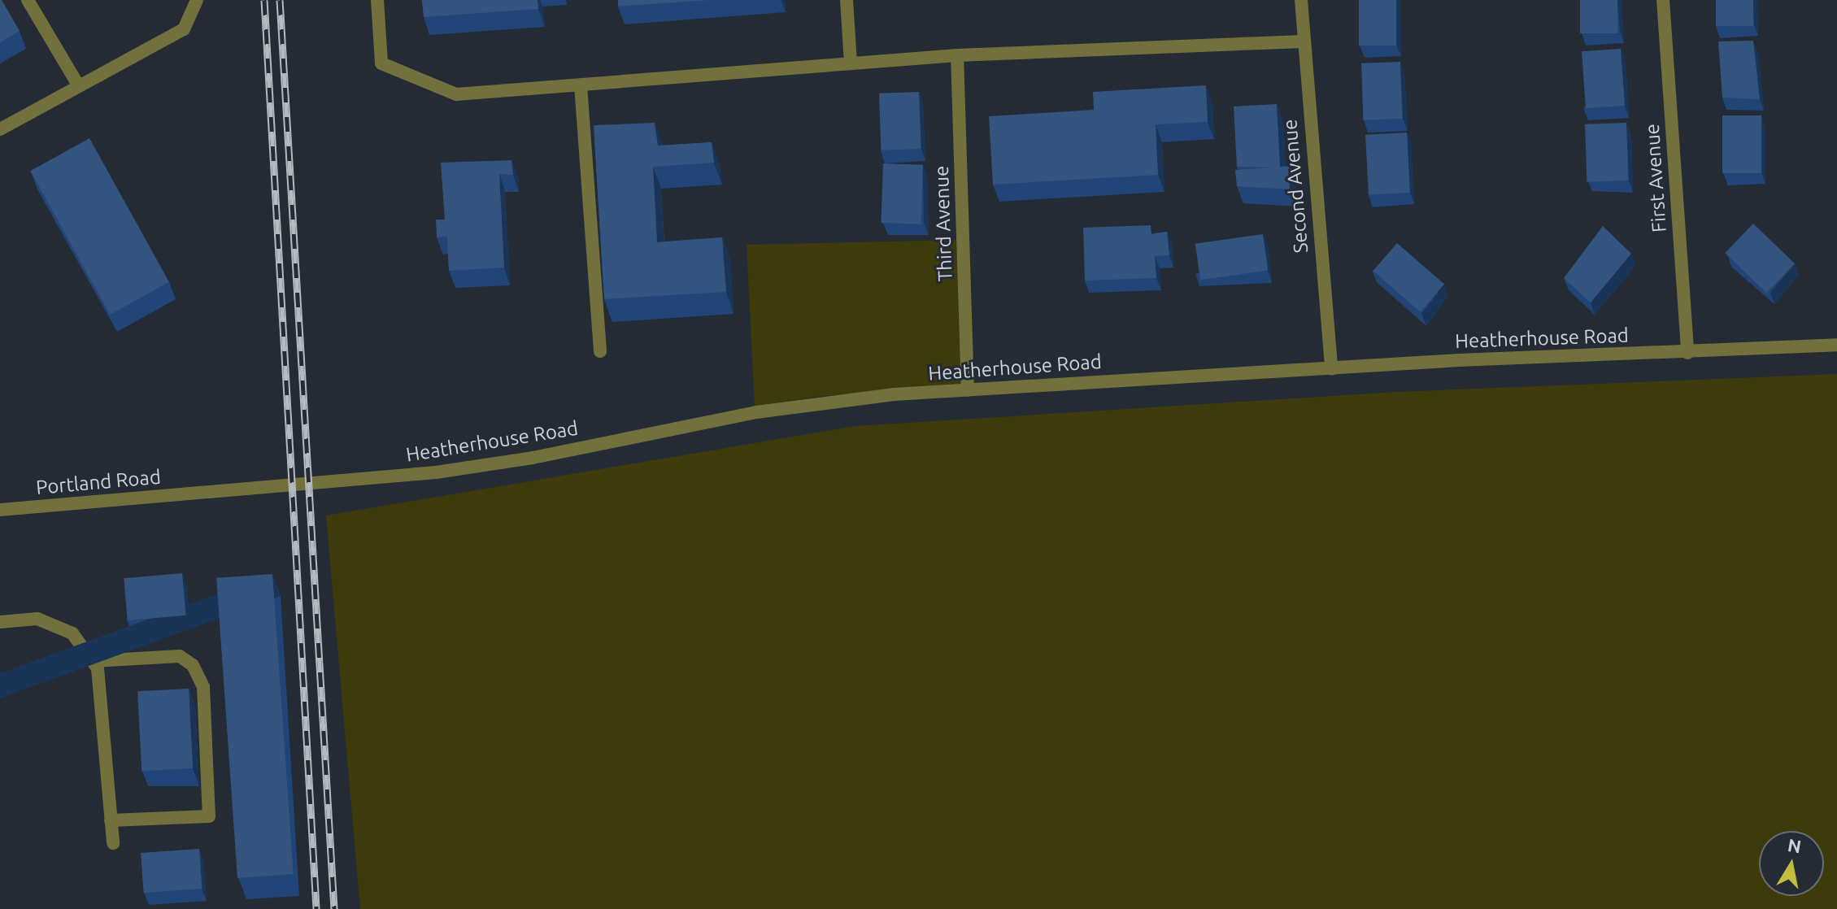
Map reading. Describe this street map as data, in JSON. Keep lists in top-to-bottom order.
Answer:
{
  "streets": {
    "street": [
      "First Avenue",
      "Second Avenue",
      "Third Avenue",
      "Heatherhouse Road",
      "Portland Road"
    ]
  },
  "crossings": [
    ["First Avenue", "Heatherhouse Road"],
    ["Second Avenue", "Heatherhouse Road"],
    ["Third Avenue", "Heatherhouse Road"],
    ["Heatherhouse Road", "Portland Road"]
  ],
  "north": "top"
}
